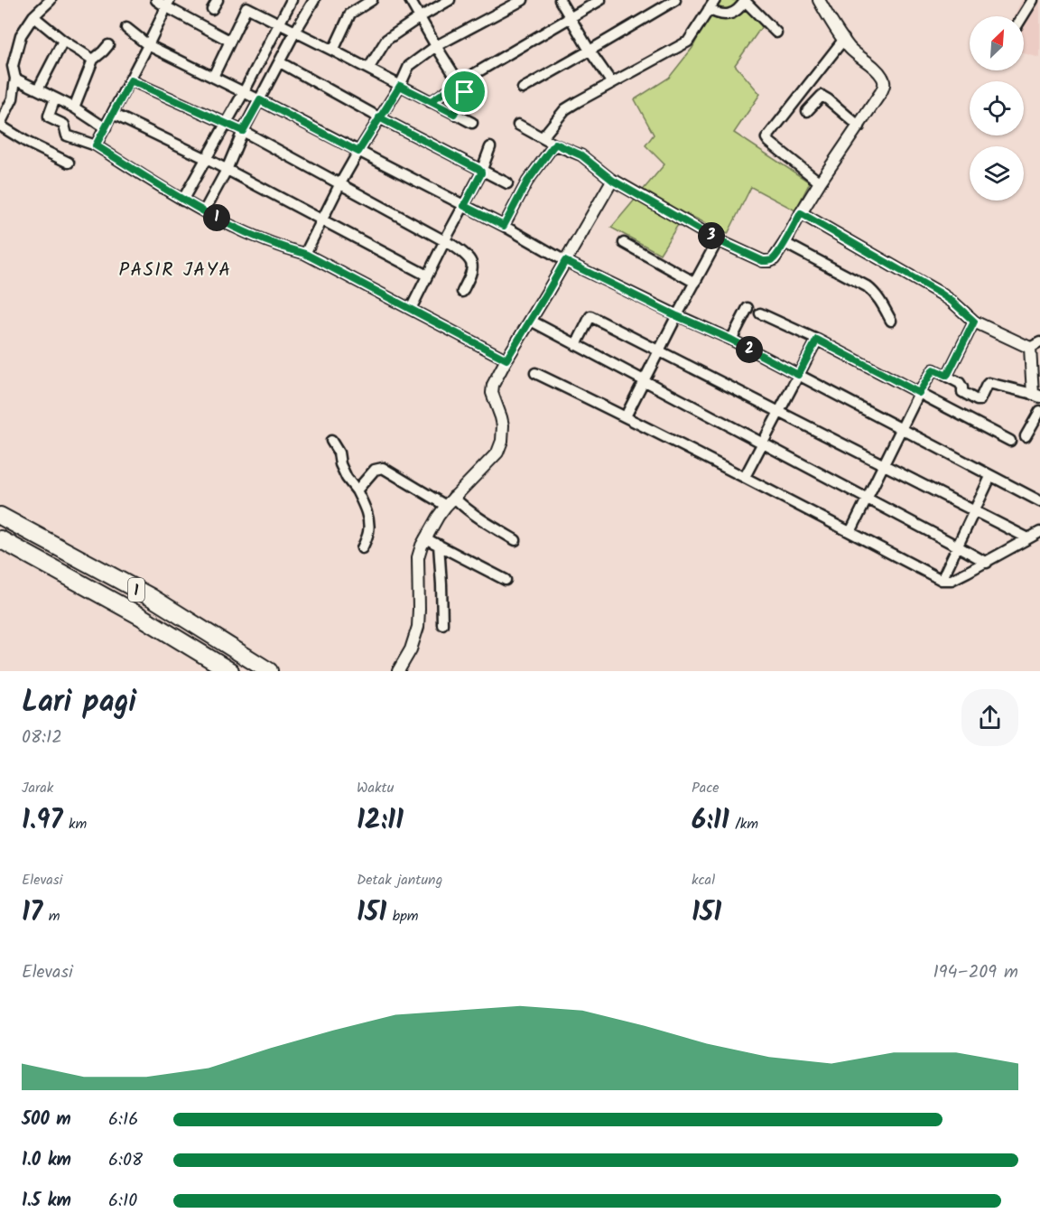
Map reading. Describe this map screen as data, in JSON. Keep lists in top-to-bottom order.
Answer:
{
  "streets": {
    "highway": ["1"]
  },
  "districts": ["PASIR JAYA"],
  "north": "top right",
  "page": {
    "pins": ["1", "3", "2"],
    "heading": ["Lari pagi", "08:12"],
    "stats": [
      ["Jarak", "1.97 km"],
      ["Waktu", "12:11"],
      ["Pace", "6:11 /km"],
      ["Elevasi", "17 m"],
      ["Detak jantung", "151 bpm"],
      ["kcal", "151"]
    ],
    "chart": ["Elevasi", "194–209 m"],
    "list": [
      {
        "name": "500 m",
        "note": "6:16"
      },
      {
        "name": "1.0 km",
        "note": "6:08"
      },
      {
        "name": "1.5 km",
        "note": "6:10"
      }
    ]
  }
}
